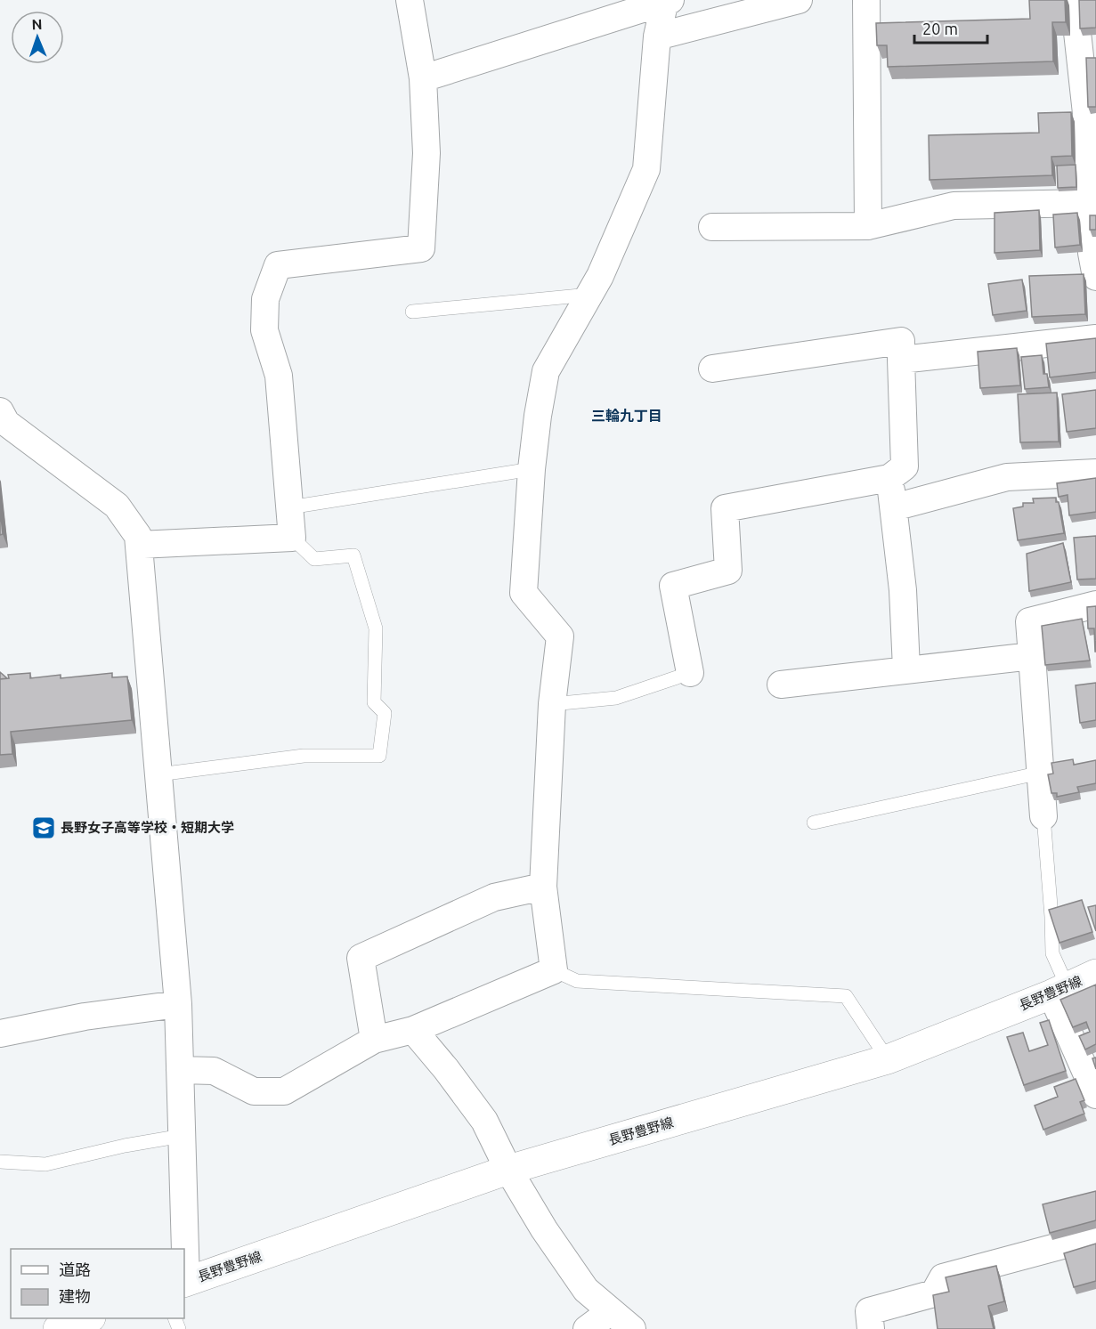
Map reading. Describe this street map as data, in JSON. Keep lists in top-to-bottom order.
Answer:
{
  "streets": {
    "main road": ["長野豊野線"]
  },
  "districts": ["三輪九丁目"],
  "places": {
    "school or university": ["長野女子高等学校・短期大学"]
  },
  "legend": ["道路", "建物"],
  "scale_bar": "20 m",
  "north": "top"
}
